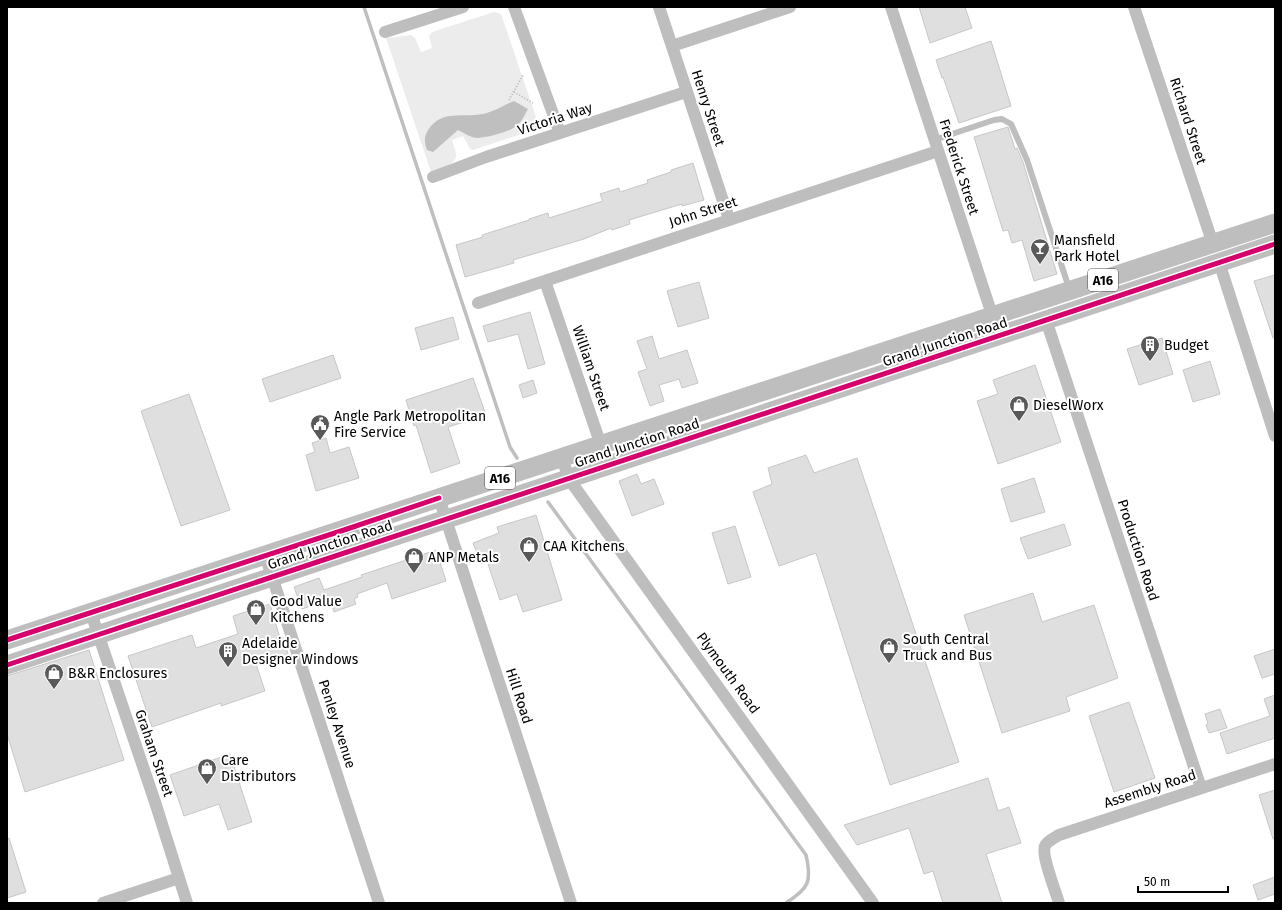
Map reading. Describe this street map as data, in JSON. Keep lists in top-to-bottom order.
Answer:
{
  "streets": {
    "highway": ["A16", "Grand Junction Road"],
    "street": [
      "Henry Street",
      "Victoria Way",
      "Richard Street",
      "Frederick Street",
      "John Street",
      "William Street",
      "Production Road",
      "Plymouth Road",
      "Hill Road",
      "Penley Avenue",
      "Graham Street",
      "Assembly Road"
    ]
  },
  "crossings": [
    ["Henry Street", "Victoria Way"],
    ["Henry Street", "John Street"],
    ["Richard Street", "Grand Junction Road"],
    ["Frederick Street", "John Street"],
    ["Frederick Street", "Grand Junction Road"],
    ["John Street", "William Street"],
    ["Grand Junction Road", "William Street"],
    ["Grand Junction Road", "Production Road"],
    ["Grand Junction Road", "Plymouth Road"],
    ["Grand Junction Road", "Hill Road"],
    ["Grand Junction Road", "Penley Avenue"],
    ["Grand Junction Road", "Graham Street"],
    ["Production Road", "Assembly Road"]
  ],
  "places": {
    "bar": ["Mansfield Park Hotel"],
    "building": ["Budget", "Adelaide Designer Windows"],
    "shop": [
      "DieselWorx",
      "CAA Kitchens",
      "ANP Metals",
      "Good Value Kitchens",
      "South Central Truck and Bus",
      "B&R Enclosures",
      "Care Distributors"
    ],
    "public building": ["Angle Park Metropolitan Fire Service"]
  },
  "scale_bar": "50 m"
}
